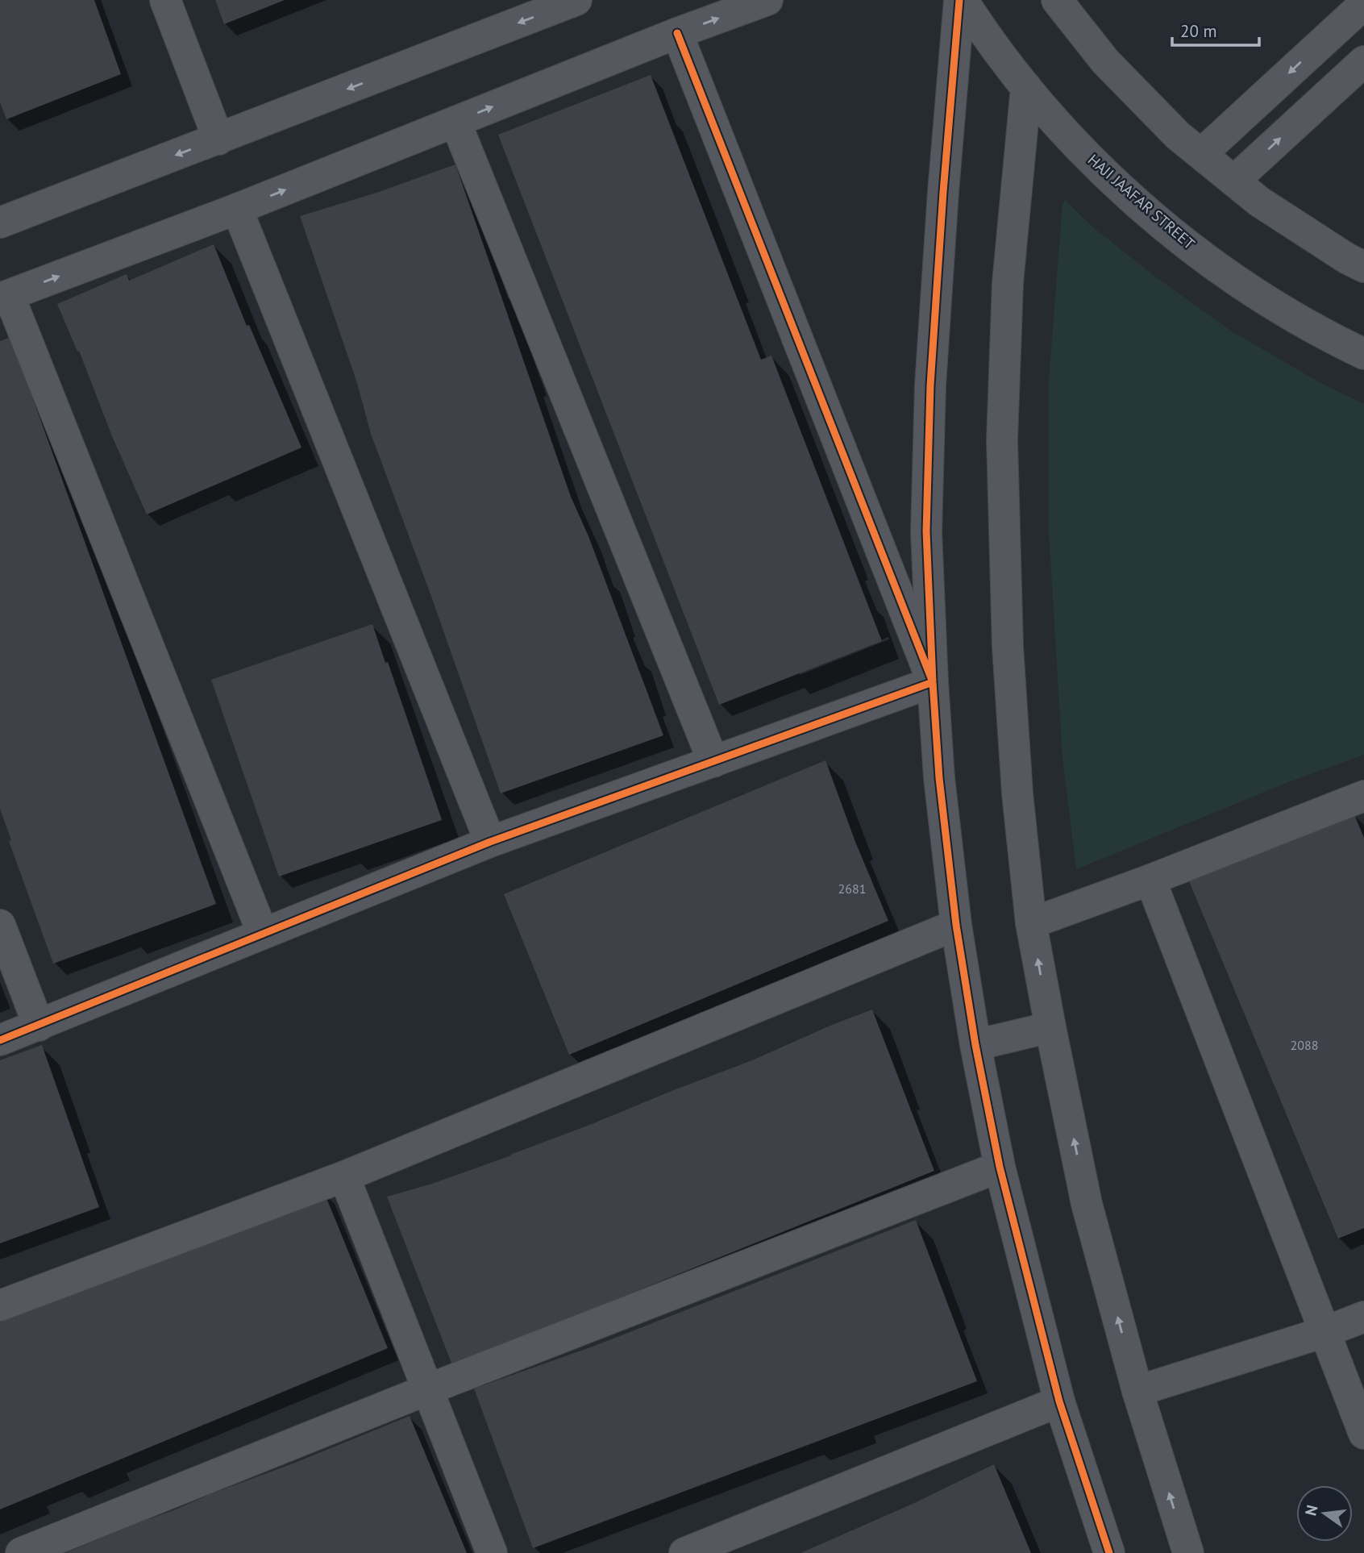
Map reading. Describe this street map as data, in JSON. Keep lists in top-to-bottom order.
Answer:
{
  "streets": {
    "street": ["HAJI JAAFAR STREET"]
  },
  "house_numbers": ["2681", "2088"],
  "scale_bar": "20 m",
  "north": "left"
}
